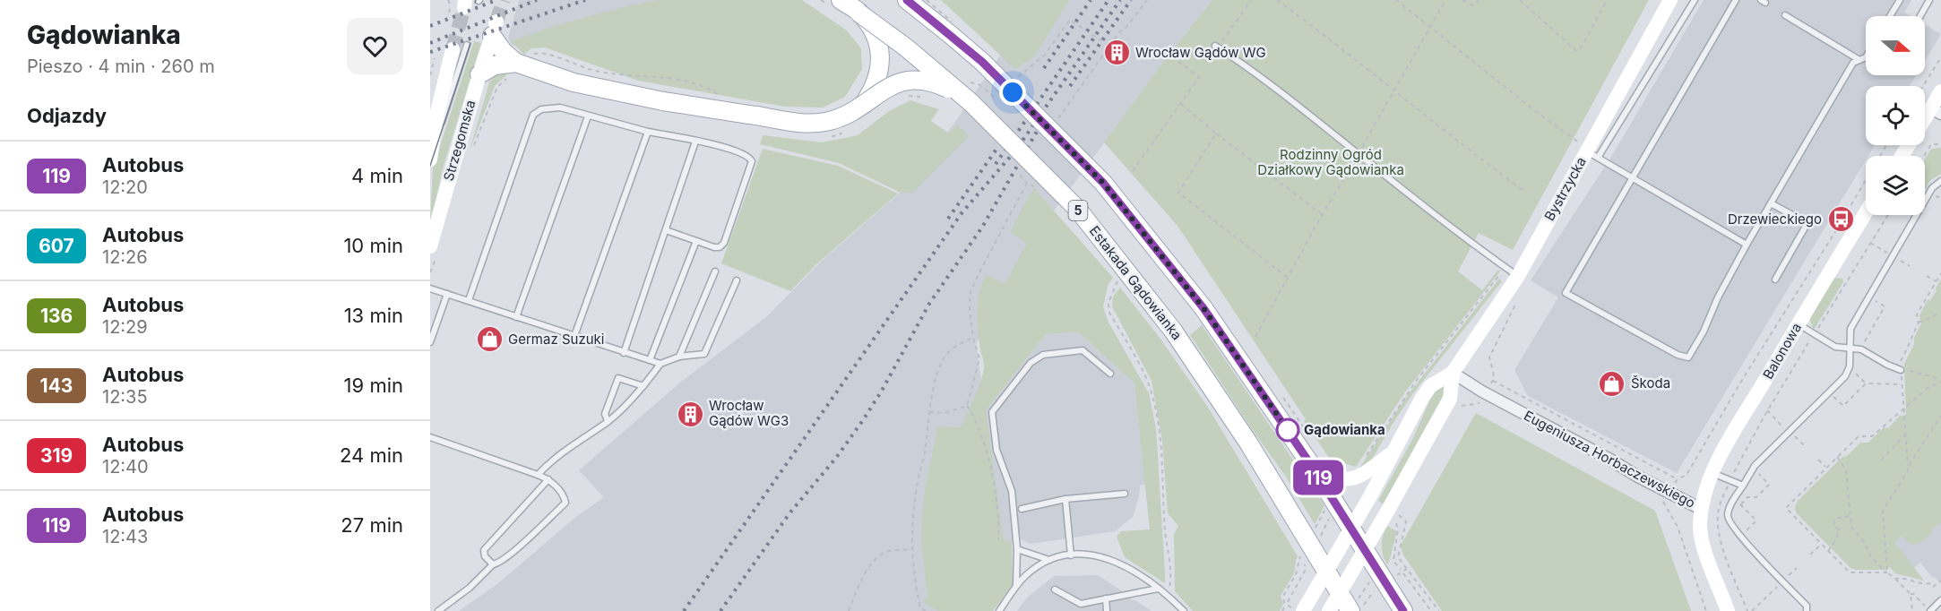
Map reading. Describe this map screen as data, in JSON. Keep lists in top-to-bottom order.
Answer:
{
  "streets": {
    "main road": ["5", "Estakada Gądowianka"],
    "street": [
      "Strzegomska",
      "Bystrzycka",
      "Balonowa",
      "Eugeniusza Horbaczewskiego"
    ]
  },
  "crossings": [
    ["Bystrzycka", "5"],
    ["Bystrzycka", "Estakada Gądowianka"],
    ["Bystrzycka", "Eugeniusza Horbaczewskiego"],
    ["5", "Estakada Gądowianka"],
    ["Balonowa", "Eugeniusza Horbaczewskiego"]
  ],
  "parks": ["Rodzinny Ogród Działkowy Gądowianka"],
  "places": {
    "building": ["Wrocław Gądów WG", "Wrocław Gądów WG3"],
    "bus stop": ["Drzewieckiego"],
    "shop": ["Germaz Suzuki", "Škoda"],
    "other": ["Gądowianka"]
  },
  "lines": ["bus line 119"],
  "north": "right",
  "page": {
    "heading": [
      ["Gądowianka", "Pieszo · 4 min · 260 m"],
      "Odjazdy"
    ],
    "on_map": "119",
    "list": [
      {
        "mark": "119",
        "name": "Autobus",
        "note": "12:20",
        "value": "4 min"
      },
      {
        "mark": "607",
        "name": "Autobus",
        "note": "12:26",
        "value": "10 min"
      },
      {
        "mark": "136",
        "name": "Autobus",
        "note": "12:29",
        "value": "13 min"
      },
      {
        "mark": "143",
        "name": "Autobus",
        "note": "12:35",
        "value": "19 min"
      },
      {
        "mark": "319",
        "name": "Autobus",
        "note": "12:40",
        "value": "24 min"
      },
      {
        "mark": "119",
        "name": "Autobus",
        "note": "12:43",
        "value": "27 min"
      }
    ]
  }
}
